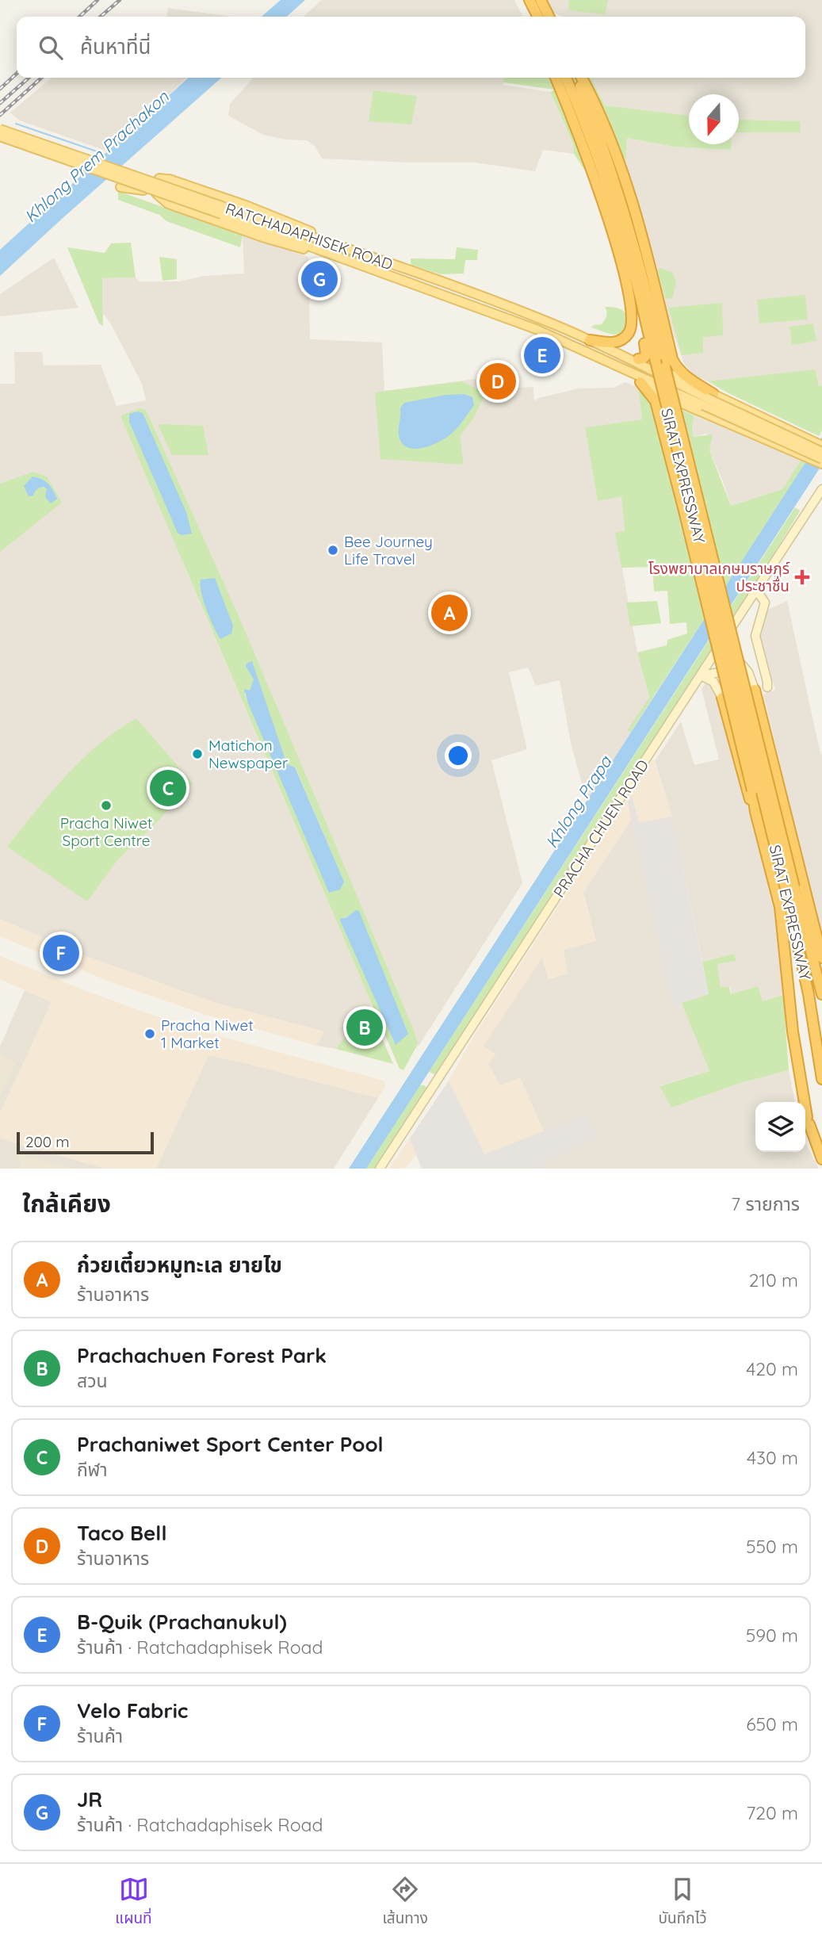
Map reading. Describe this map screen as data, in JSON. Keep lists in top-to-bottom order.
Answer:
{
  "streets": {
    "highway": ["SIRAT EXPRESSWAY"],
    "main road": ["RATCHADAPHISEK ROAD", "PRACHA CHUEN ROAD"]
  },
  "water": ["Khlong Prem Prachakon", "Khlong Prapa"],
  "places": {
    "other": [
      "Bee Journey Life Travel",
      "Matichon Newspaper",
      "Pracha Niwet Sport Centre",
      "Pracha Niwet 1 Market"
    ],
    "health": ["โรงพยาบาลเกษมราษฎร์ ประชาชื่น"]
  },
  "scale_bar": "200 m",
  "north": "bottom",
  "page": {
    "search": "ค้นหาที่นี่",
    "pins": [
      "G",
      "E",
      "D",
      "A",
      "C",
      "F",
      "B"
    ],
    "scale": "200 m",
    "heading": ["ใกล้เคียง", "7 รายการ"],
    "list": [
      {
        "mark": "A",
        "name": "ก๋วยเตี๋ยวหมูทะเล ยายไข",
        "note": "ร้านอาหาร",
        "value": "210 m"
      },
      {
        "mark": "B",
        "name": "Prachachuen Forest Park",
        "note": "สวน",
        "value": "420 m"
      },
      {
        "mark": "C",
        "name": "Prachaniwet Sport Center Pool",
        "note": "กีฬา",
        "value": "430 m"
      },
      {
        "mark": "D",
        "name": "Taco Bell",
        "note": "ร้านอาหาร",
        "value": "550 m"
      },
      {
        "mark": "E",
        "name": "B-Quik (Prachanukul)",
        "note": "ร้านค้า · Ratchadaphisek Road",
        "value": "590 m"
      },
      {
        "mark": "F",
        "name": "Velo Fabric",
        "note": "ร้านค้า",
        "value": "650 m"
      },
      {
        "mark": "G",
        "name": "JR",
        "note": "ร้านค้า · Ratchadaphisek Road",
        "value": "720 m"
      }
    ],
    "nav": ["แผนที่", "เส้นทาง", "บันทึกไว้"]
  }
}
